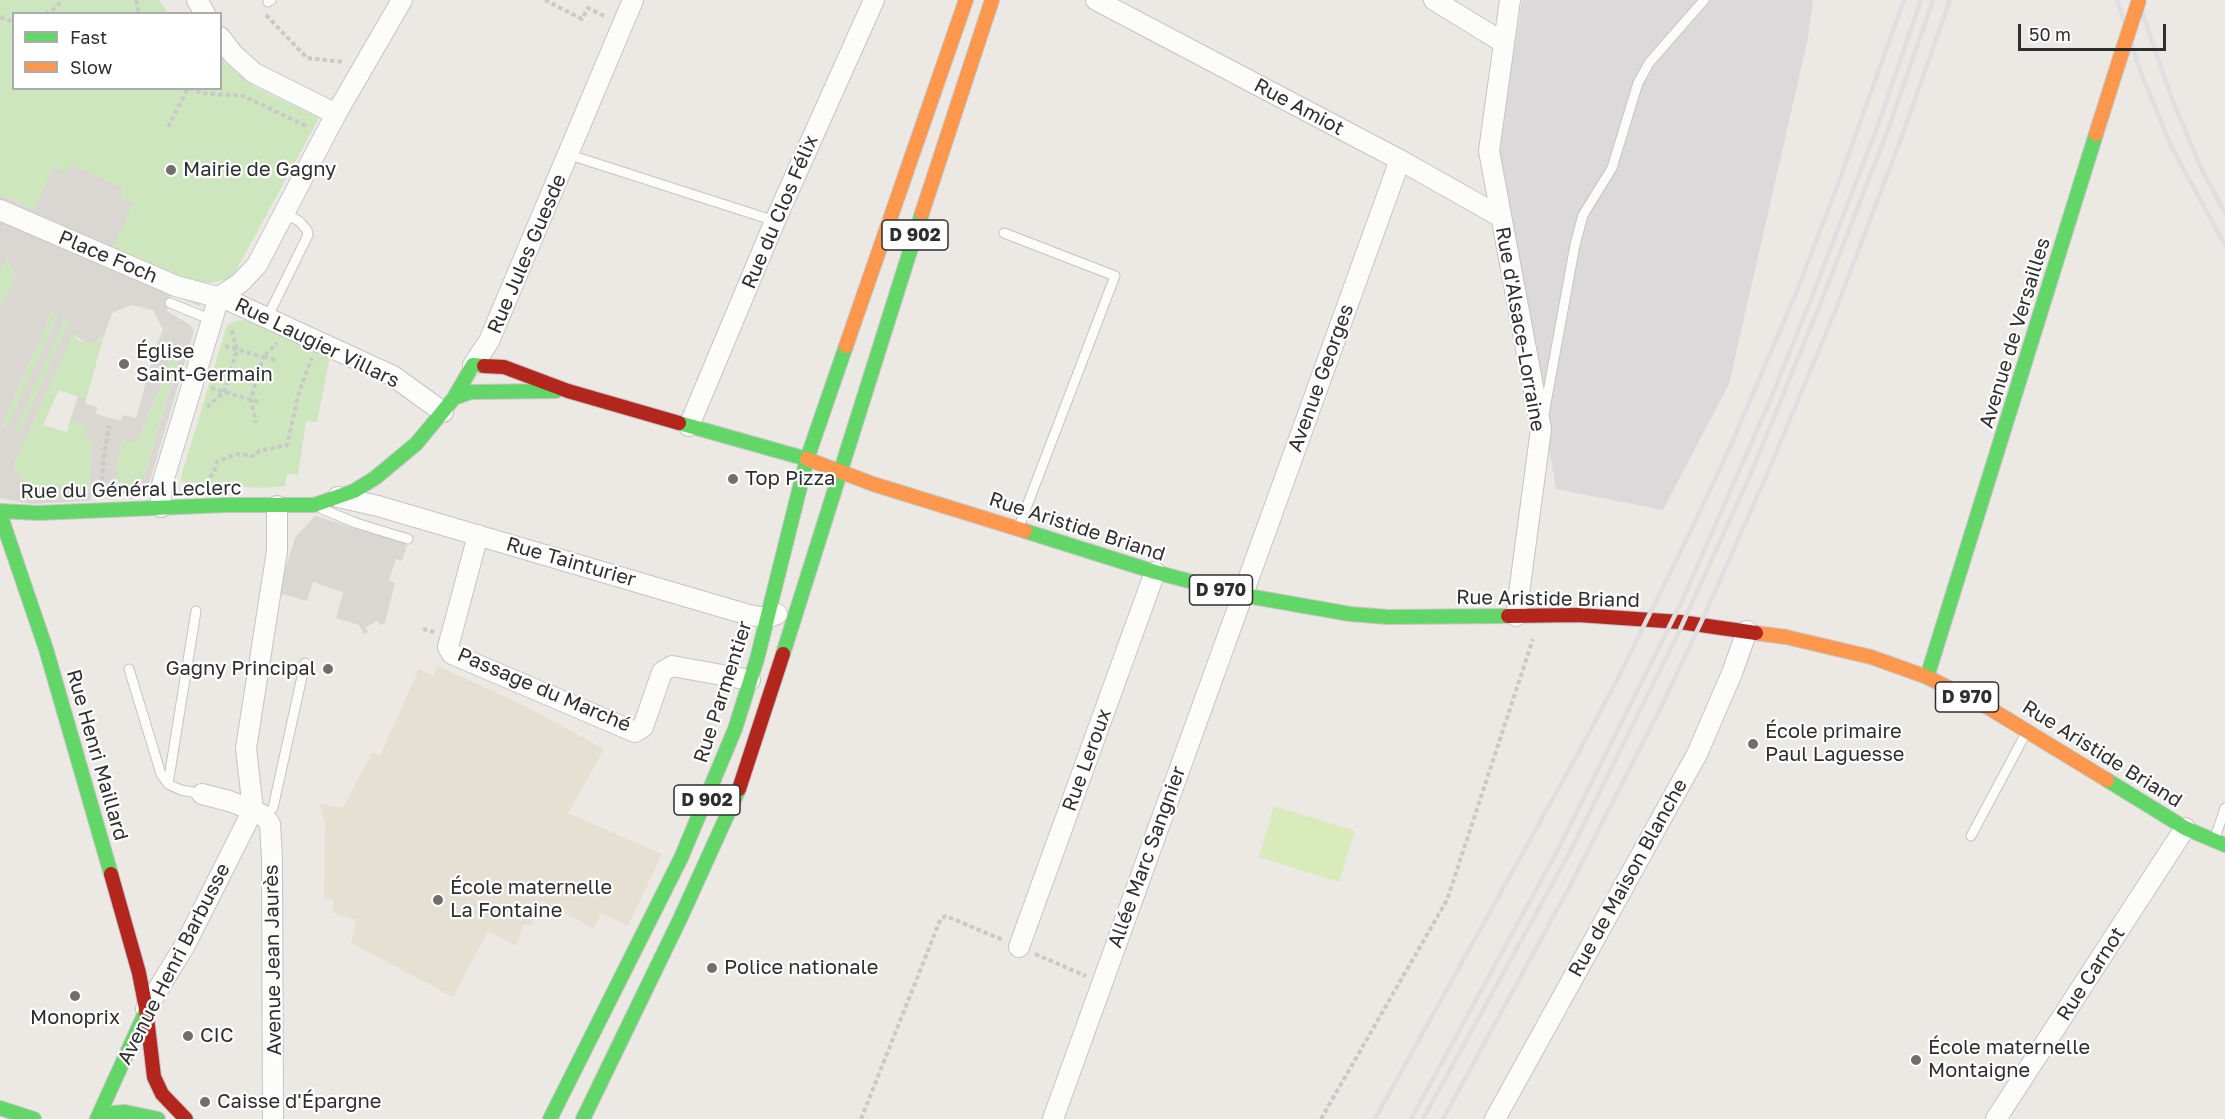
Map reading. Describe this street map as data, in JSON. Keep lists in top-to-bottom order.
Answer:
{
  "streets": {
    "main road": [
      "D 902",
      "Rue Jules Guesde",
      "Avenue de Versailles",
      "Rue du Général Leclerc",
      "Rue Aristide Briand",
      "D 970",
      "Rue Parmentier",
      "Rue Henri Maillard",
      "Avenue Henri Barbusse"
    ],
    "street": [
      "Rue Amiot",
      "Rue du Clos Félix",
      "Place Foch",
      "Rue d'Alsace-Lorraine",
      "Rue Laugier Villars",
      "Avenue Georges",
      "Rue Tainturier",
      "Passage du Marché",
      "Rue Leroux",
      "Allée Marc Sangnier",
      "Rue de Maison Blanche",
      "Avenue Jean Jaurès",
      "Rue Carnot"
    ]
  },
  "crossings": [
    ["Rue Amiot", "Rue d'Alsace-Lorraine"],
    ["Rue Amiot", "Avenue Georges"],
    ["D 902", "Rue Aristide Briand"],
    ["D 902", "Rue Tainturier"],
    ["D 902", "Rue Parmentier"],
    ["Rue Jules Guesde", "Rue Laugier Villars"],
    ["Rue Jules Guesde", "Rue du Général Leclerc"],
    ["Rue Jules Guesde", "Rue Tainturier"],
    ["Place Foch", "Rue Laugier Villars"],
    ["Rue d'Alsace-Lorraine", "Rue Aristide Briand"],
    ["Avenue de Versailles", "Rue Aristide Briand"],
    ["Avenue Georges", "Rue Aristide Briand"],
    ["Avenue Georges", "Allée Marc Sangnier"],
    ["Rue du Général Leclerc", "Rue Henri Maillard"],
    ["Rue du Général Leclerc", "Avenue Jean Jaurès"],
    ["Rue Aristide Briand", "Rue Parmentier"],
    ["Rue Aristide Briand", "Rue Leroux"],
    ["Rue Aristide Briand", "Allée Marc Sangnier"],
    ["Rue Aristide Briand", "Rue de Maison Blanche"],
    ["Rue Aristide Briand", "Rue Carnot"],
    ["Rue Tainturier", "Passage du Marché"],
    ["Rue Tainturier", "Rue Parmentier"],
    ["Passage du Marché", "Rue Parmentier"],
    ["Rue Henri Maillard", "Avenue Henri Barbusse"],
    ["Avenue Jean Jaurès", "Avenue Henri Barbusse"]
  ],
  "places": [
    "Mairie de Gagny",
    "Église Saint-Germain",
    "Top Pizza",
    "Gagny Principal",
    "École primaire Paul Laguesse",
    "École maternelle La Fontaine",
    "Police nationale",
    "Monoprix",
    "CIC",
    "École maternelle Montaigne",
    "Caisse d'Épargne"
  ],
  "legend": ["Fast", "Slow"],
  "scale_bar": "50 m"
}
